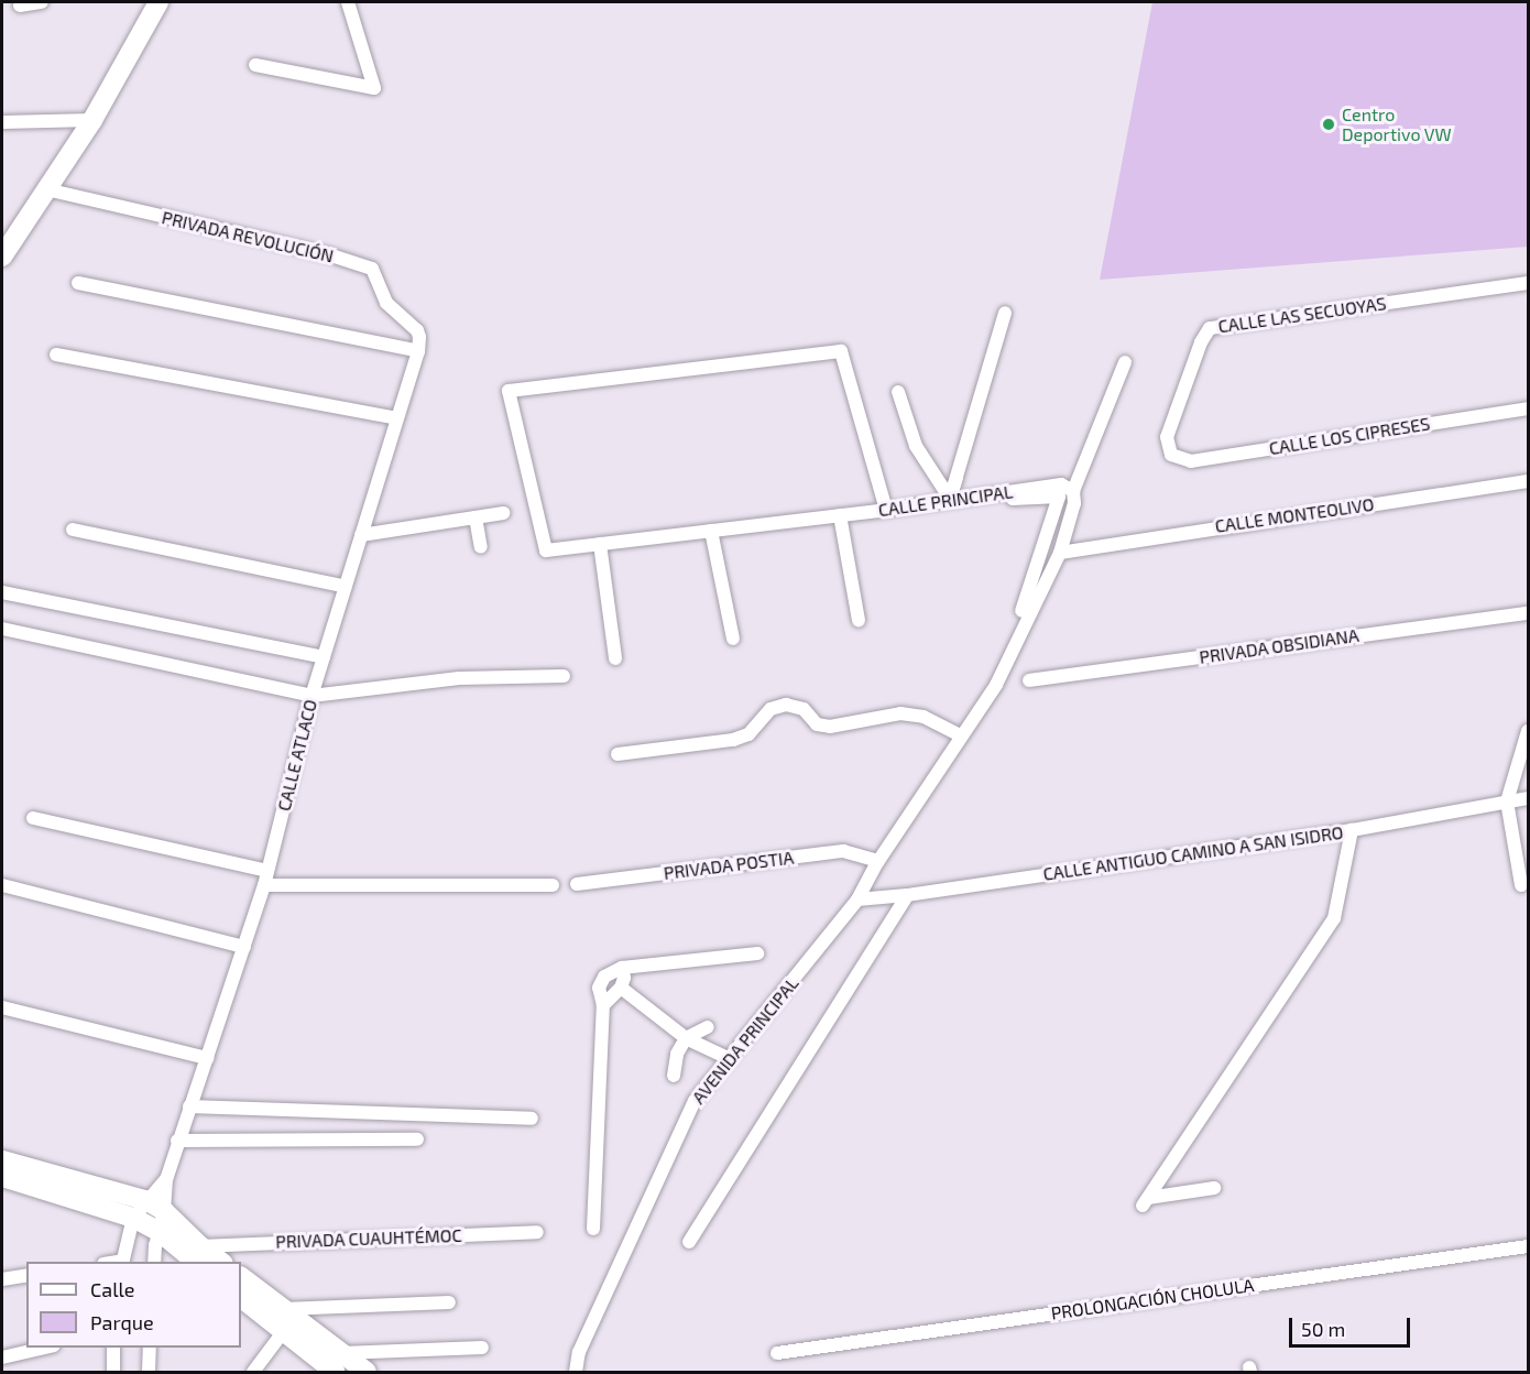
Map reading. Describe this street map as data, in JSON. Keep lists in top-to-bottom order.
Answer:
{
  "streets": {
    "street": [
      "PRIVADA REVOLUCIÓN",
      "CALLE LAS SECUOYAS",
      "CALLE LOS CIPRESES",
      "CALLE PRINCIPAL",
      "CALLE MONTEOLIVO",
      "PRIVADA OBSIDIANA",
      "CALLE ATLACO",
      "CALLE ANTIGUO CAMINO A SAN ISIDRO",
      "PRIVADA POSTIA",
      "AVENIDA PRINCIPAL",
      "PRIVADA CUAUHTÉMOC",
      "PROLONGACIÓN CHOLULA"
    ]
  },
  "crossings": [
    ["PRIVADA REVOLUCIÓN", "CALLE ATLACO"],
    ["CALLE LAS SECUOYAS", "CALLE LOS CIPRESES"],
    ["CALLE ANTIGUO CAMINO A SAN ISIDRO", "AVENIDA PRINCIPAL"],
    ["PRIVADA POSTIA", "AVENIDA PRINCIPAL"]
  ],
  "places": ["Centro Deportivo VW"],
  "legend": ["Calle", "Parque"],
  "scale_bar": "50 m"
}
